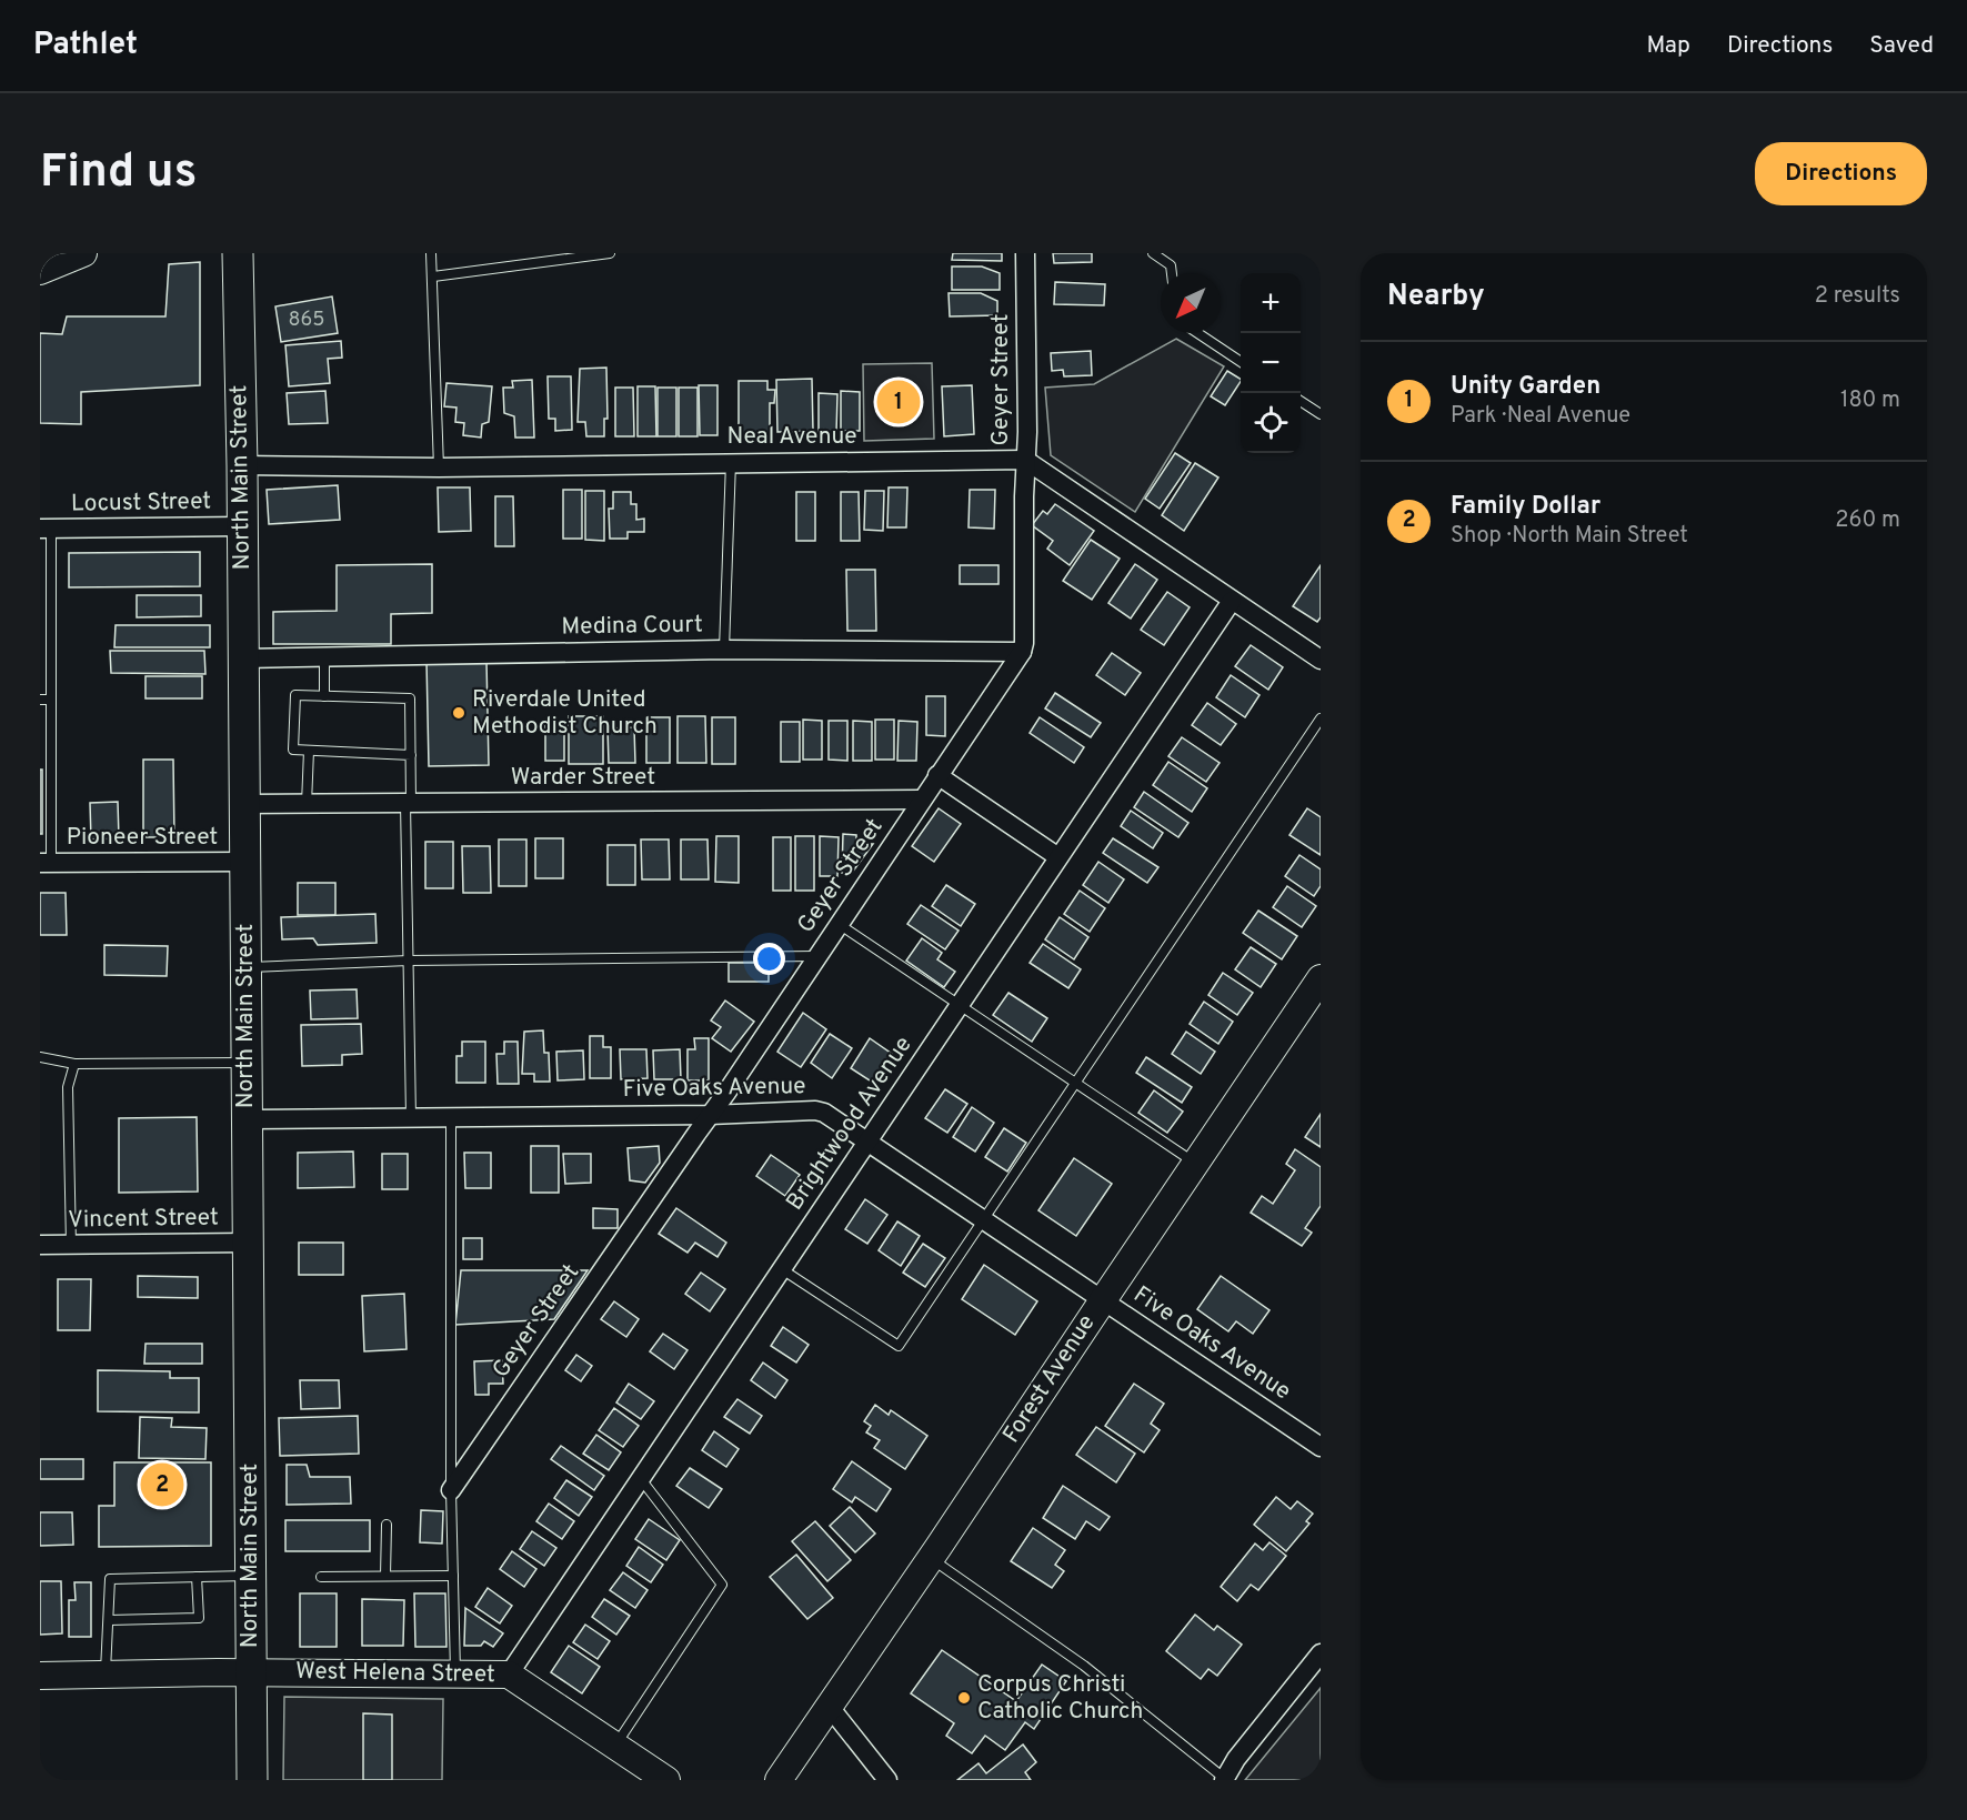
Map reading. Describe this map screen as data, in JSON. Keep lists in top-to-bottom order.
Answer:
{
  "streets": {
    "main road": ["North Main Street"],
    "street": [
      "Geyer Street",
      "Neal Avenue",
      "Locust Street",
      "Medina Court",
      "Warder Street",
      "Pioneer Street",
      "Five Oaks Avenue",
      "Brightwood Avenue",
      "Vincent Street",
      "Forest Avenue",
      "West Helena Street"
    ]
  },
  "crossings": [
    ["Geyer Street", "Neal Avenue"],
    ["Geyer Street", "Medina Court"],
    ["Geyer Street", "Warder Street"],
    ["Geyer Street", "Five Oaks Avenue"],
    ["Neal Avenue", "North Main Street"],
    ["North Main Street", "Locust Street"],
    ["North Main Street", "Medina Court"],
    ["North Main Street", "Warder Street"],
    ["North Main Street", "Pioneer Street"],
    ["North Main Street", "Five Oaks Avenue"],
    ["North Main Street", "Vincent Street"],
    ["North Main Street", "West Helena Street"],
    ["Five Oaks Avenue", "Brightwood Avenue"],
    ["Five Oaks Avenue", "Forest Avenue"],
    ["Brightwood Avenue", "West Helena Street"]
  ],
  "places": ["Riverdale United Methodist Church", "Corpus Christi Catholic Church"],
  "house_numbers": ["865"],
  "north": "bottom left",
  "page": {
    "header": "Pathlet",
    "nav": ["Map", "Directions", "Saved"],
    "buttons": "Directions",
    "title": "Find us",
    "heading": ["Nearby", "2 results"],
    "map_buttons": ["+", "−"],
    "list": [
      {
        "mark": "1",
        "name": "Unity Garden",
        "note": "Park · Neal Avenue",
        "value": "180 m"
      },
      {
        "mark": "2",
        "name": "Family Dollar",
        "note": "Shop · North Main Street",
        "value": "260 m"
      }
    ],
    "pins": ["1", "2"]
  }
}
